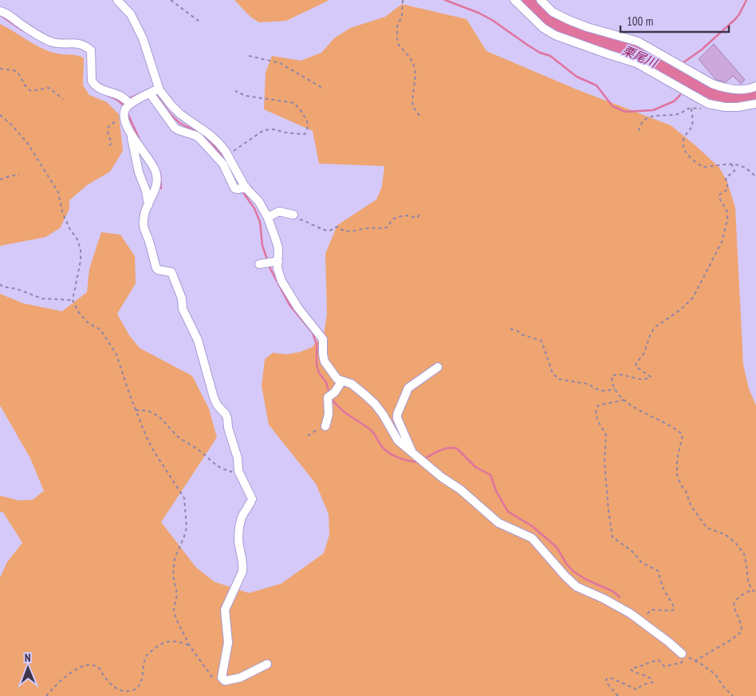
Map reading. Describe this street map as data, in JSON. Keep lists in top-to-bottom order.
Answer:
{
  "water": ["栗尾川"],
  "scale_bar": "100 m",
  "north": "top"
}
